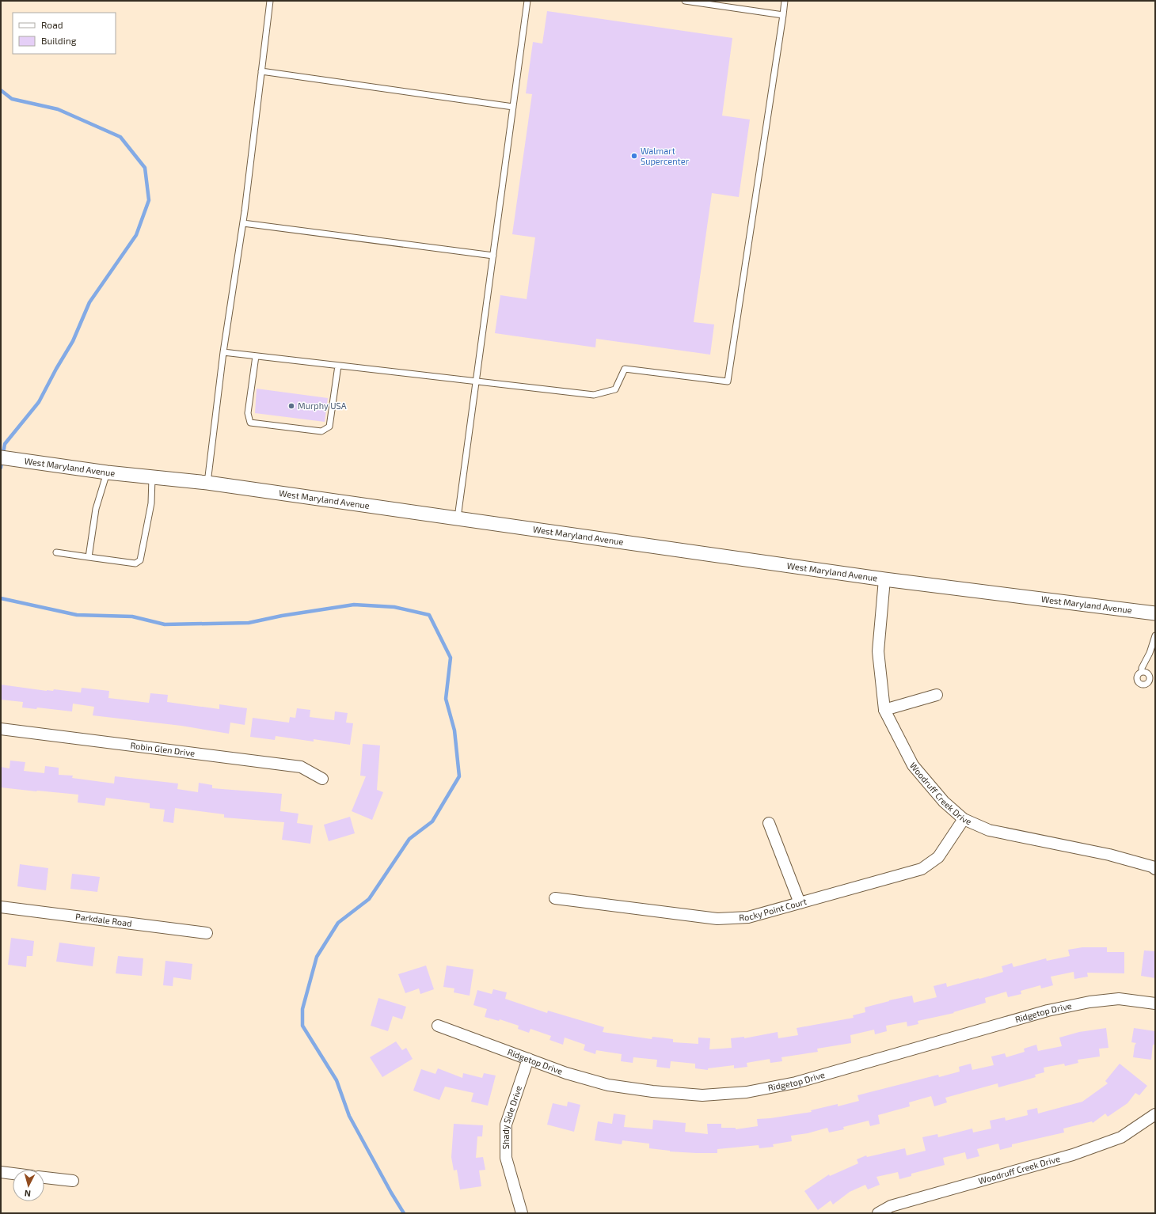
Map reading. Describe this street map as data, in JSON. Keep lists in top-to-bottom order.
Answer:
{
  "streets": {
    "street": [
      "West Maryland Avenue",
      "Robin Glen Drive",
      "Woodruff Creek Drive",
      "Rocky Point Court",
      "Parkdale Road",
      "Ridgetop Drive",
      "Shady Side Drive"
    ]
  },
  "crossings": [
    ["West Maryland Avenue", "Woodruff Creek Drive"],
    ["Woodruff Creek Drive", "Rocky Point Court"],
    ["Ridgetop Drive", "Shady Side Drive"]
  ],
  "places": ["Walmart Supercenter", "Murphy USA"],
  "legend": ["Road", "Building"],
  "north": "bottom"
}
